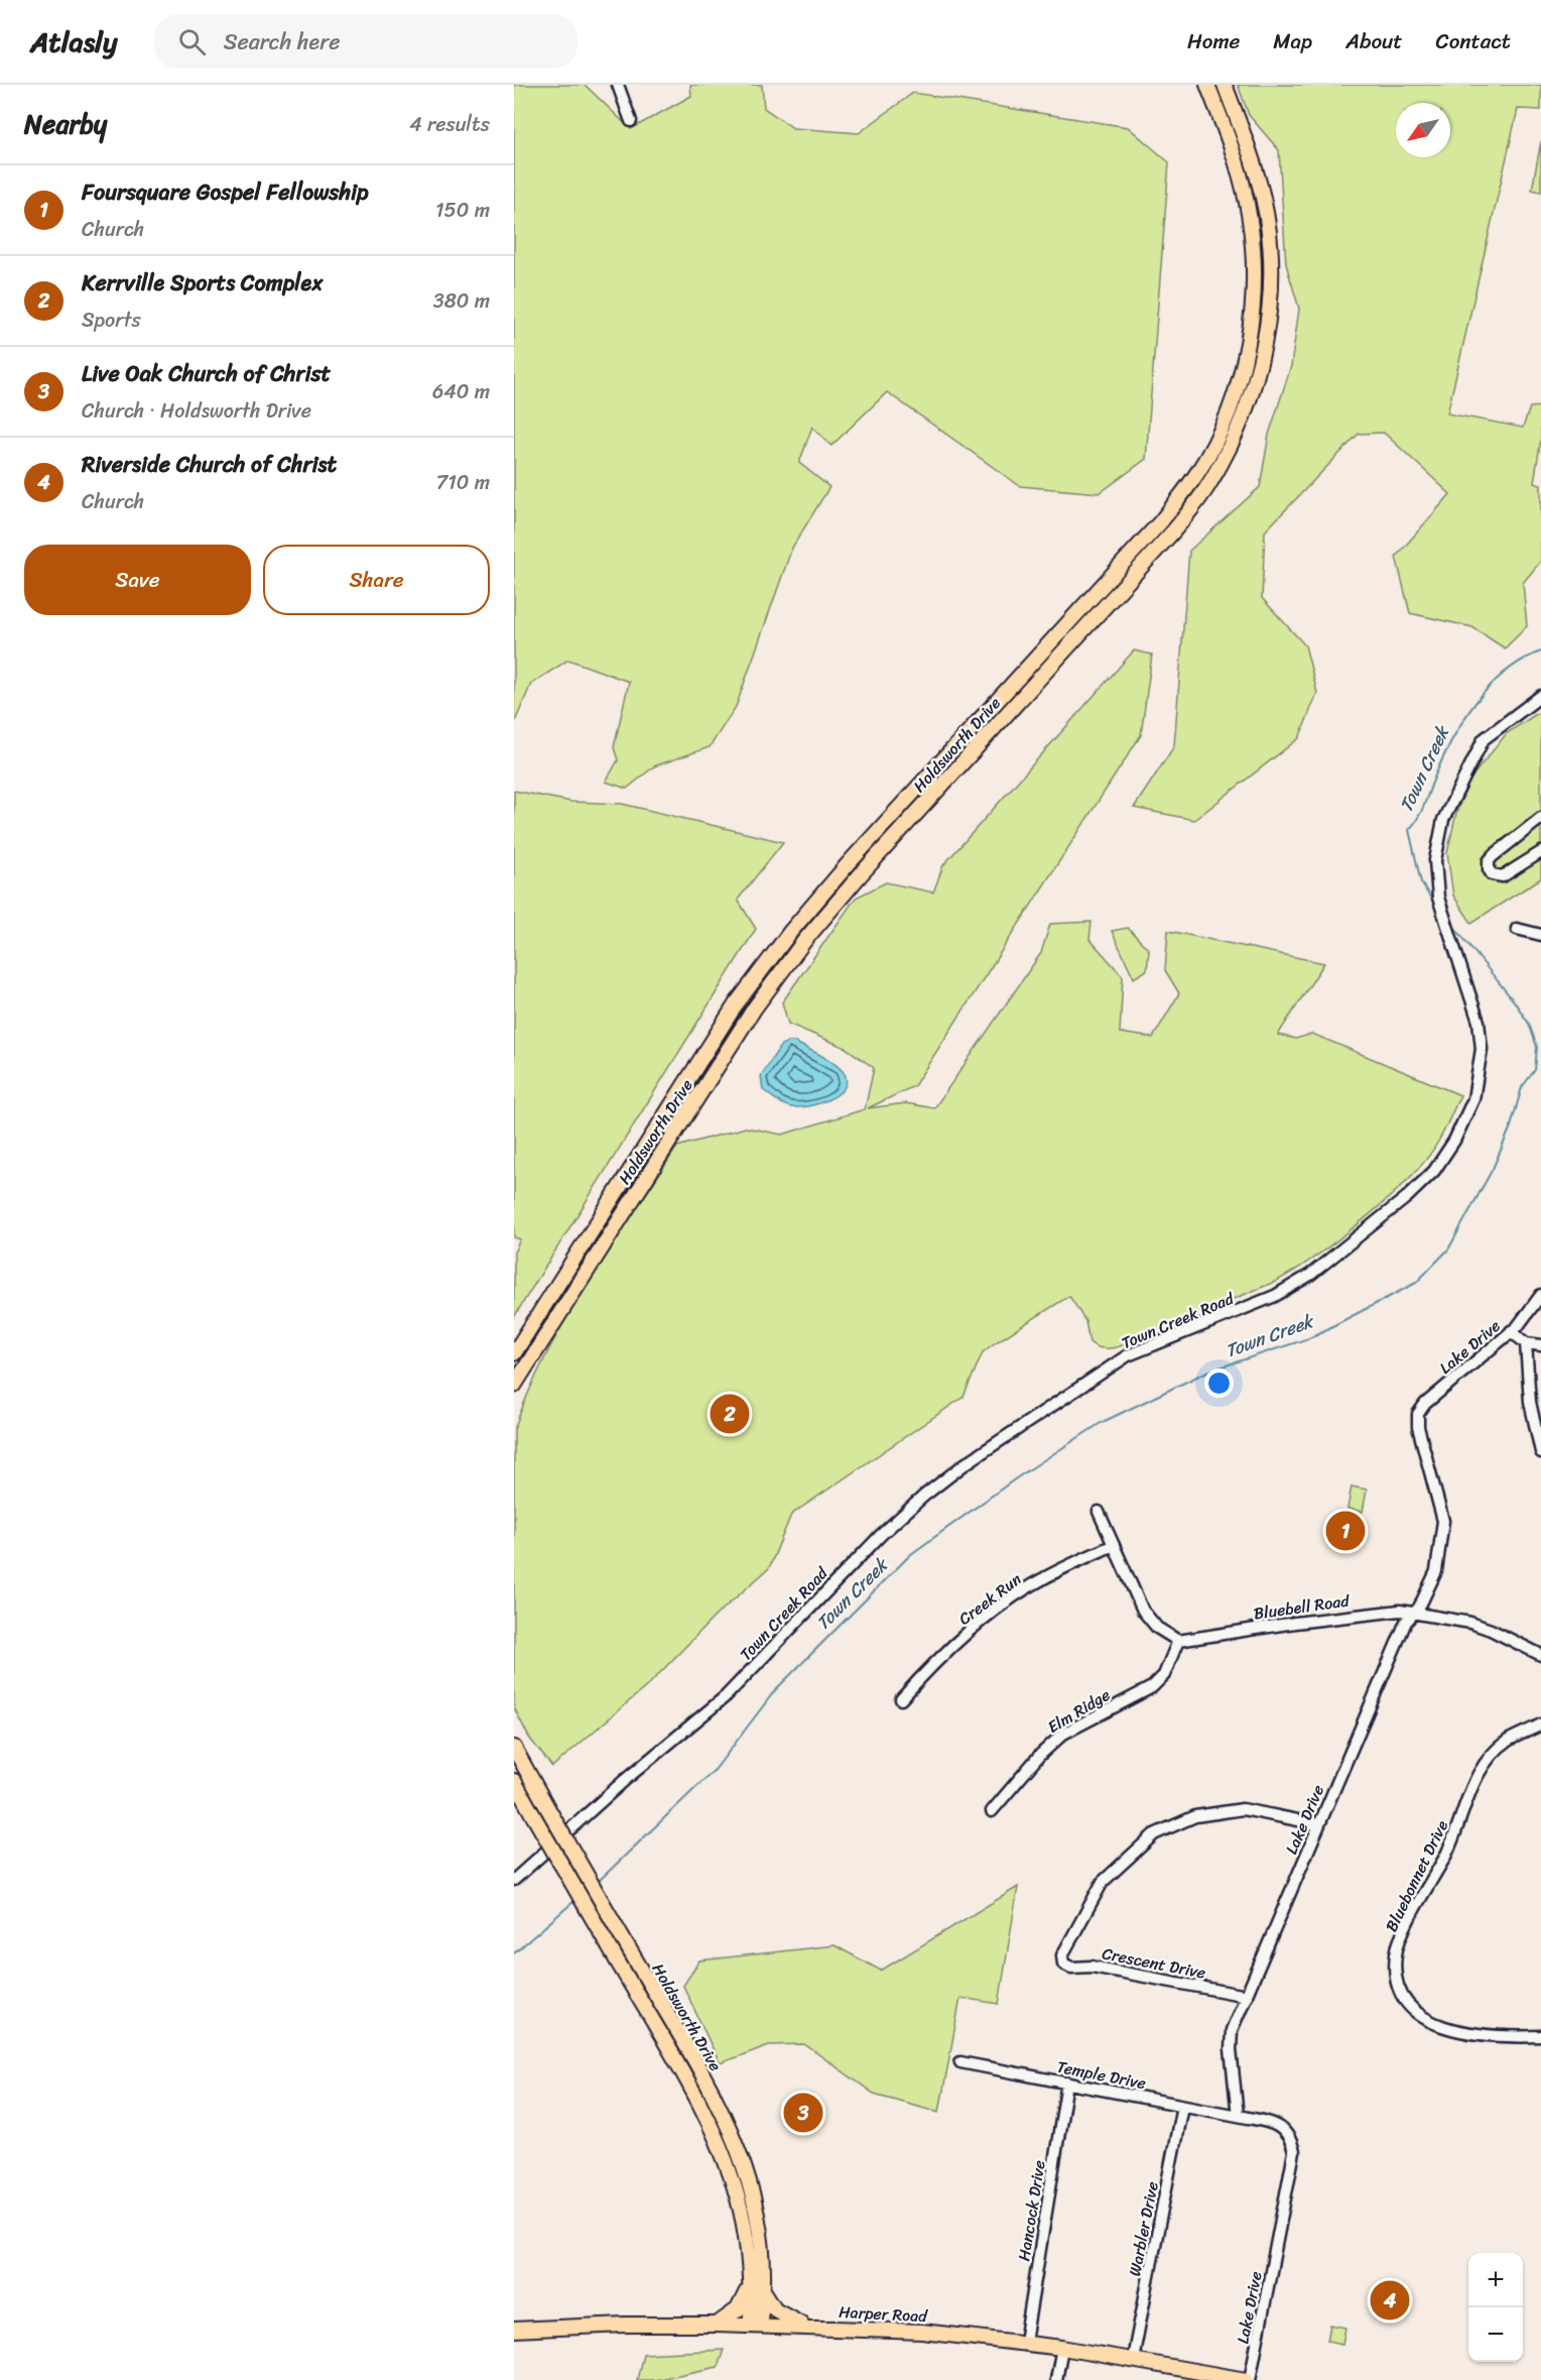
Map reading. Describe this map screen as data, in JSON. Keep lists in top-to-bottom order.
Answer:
{
  "streets": {
    "main road": ["Holdsworth Drive", "Harper Road"],
    "street": [
      "Town Creek Road",
      "Lake Drive",
      "Creek Run",
      "Bluebell Road",
      "Elm Ridge",
      "Bluebonnet Drive",
      "Crescent Drive",
      "Temple Drive",
      "Hancock Drive",
      "Warbler Drive"
    ]
  },
  "crossings": [
    ["Holdsworth Drive", "Harper Road"],
    ["Lake Drive", "Bluebell Road"],
    ["Lake Drive", "Crescent Drive"],
    ["Lake Drive", "Temple Drive"],
    ["Lake Drive", "Harper Road"],
    ["Bluebell Road", "Elm Ridge"],
    ["Temple Drive", "Hancock Drive"],
    ["Temple Drive", "Warbler Drive"],
    ["Hancock Drive", "Harper Road"],
    ["Warbler Drive", "Harper Road"]
  ],
  "water": ["Town Creek"],
  "north": "bottom left",
  "page": {
    "header": "Atlasly",
    "search": "Search here",
    "nav": [
      "Home",
      "Map",
      "About",
      "Contact"
    ],
    "heading": ["Nearby", "4 results"],
    "list": [
      {
        "mark": "1",
        "name": "Foursquare Gospel Fellowship",
        "note": "Church",
        "value": "150 m"
      },
      {
        "mark": "2",
        "name": "Kerrville Sports Complex",
        "note": "Sports",
        "value": "380 m"
      },
      {
        "mark": "3",
        "name": "Live Oak Church of Christ",
        "note": "Church · Holdsworth Drive",
        "value": "640 m"
      },
      {
        "mark": "4",
        "name": "Riverside Church of Christ",
        "note": "Church",
        "value": "710 m"
      }
    ],
    "buttons": ["Save", "Share"],
    "pins": [
      "2",
      "1",
      "3",
      "4"
    ],
    "map_buttons": ["+", "−"]
  }
}
